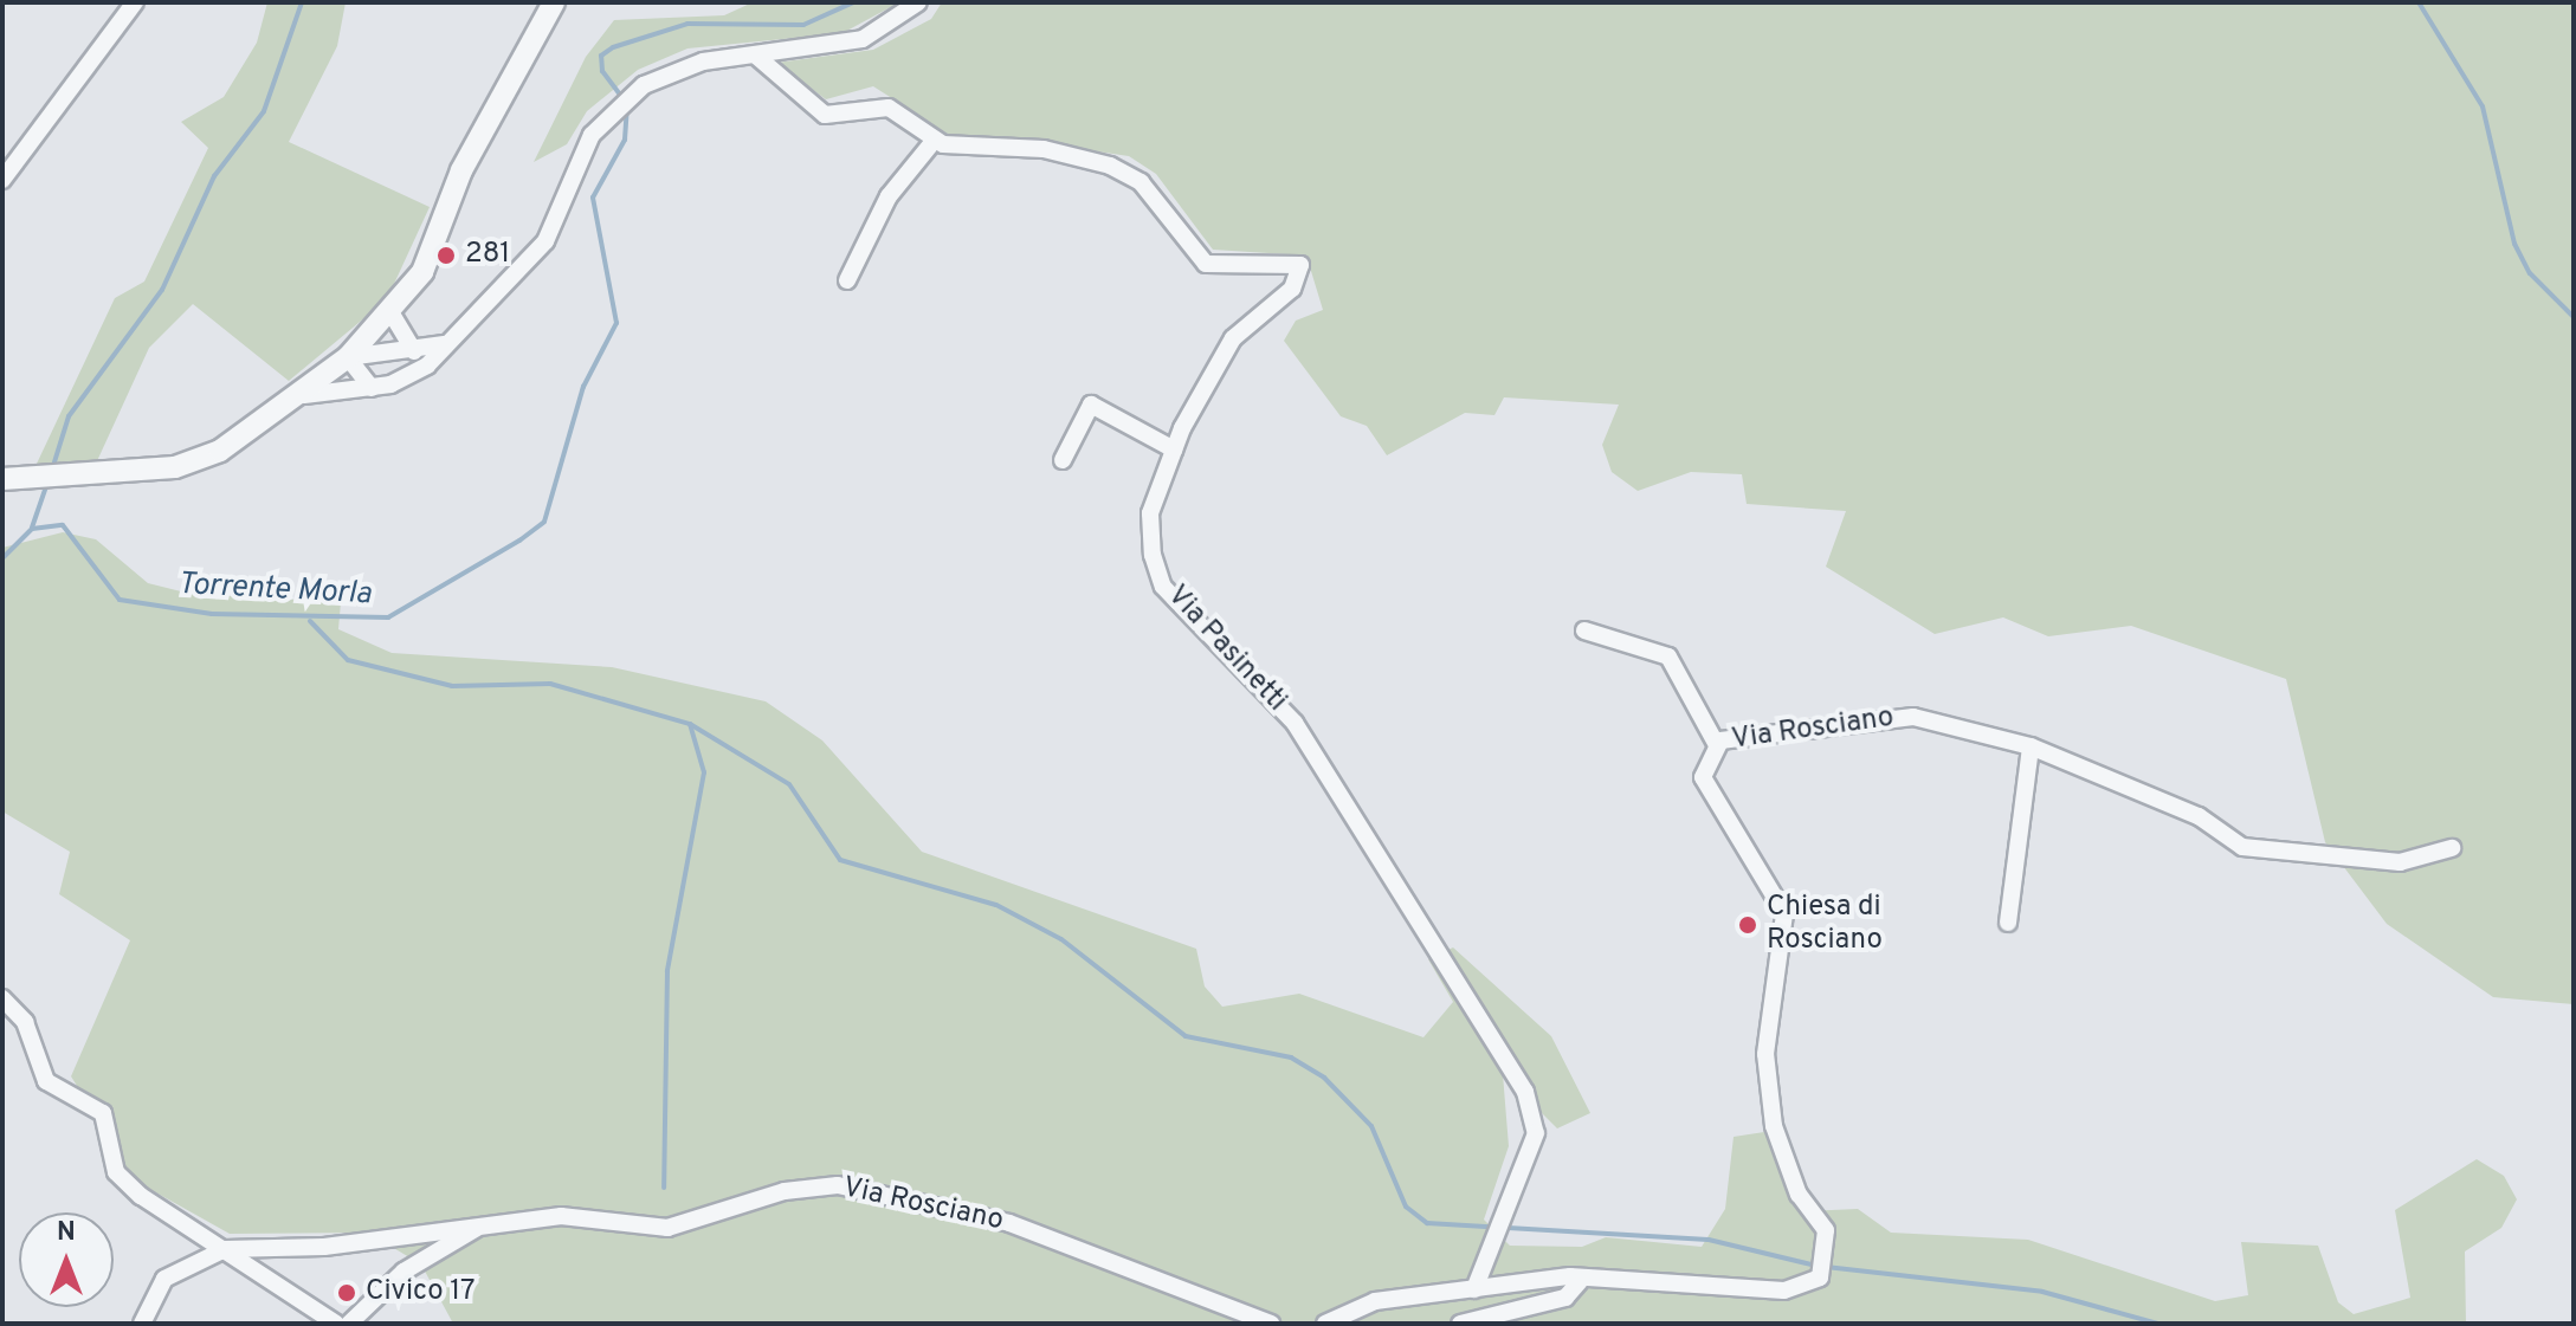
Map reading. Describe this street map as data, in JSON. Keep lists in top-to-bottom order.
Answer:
{
  "streets": {
    "street": ["Via Pasinetti", "Via Rosciano"]
  },
  "crossings": [
    ["Via Pasinetti", "Via Rosciano"]
  ],
  "water": ["Torrente Morla"],
  "places": ["281", "Chiesa di Rosciano", "Civico 17"],
  "north": "top"
}
